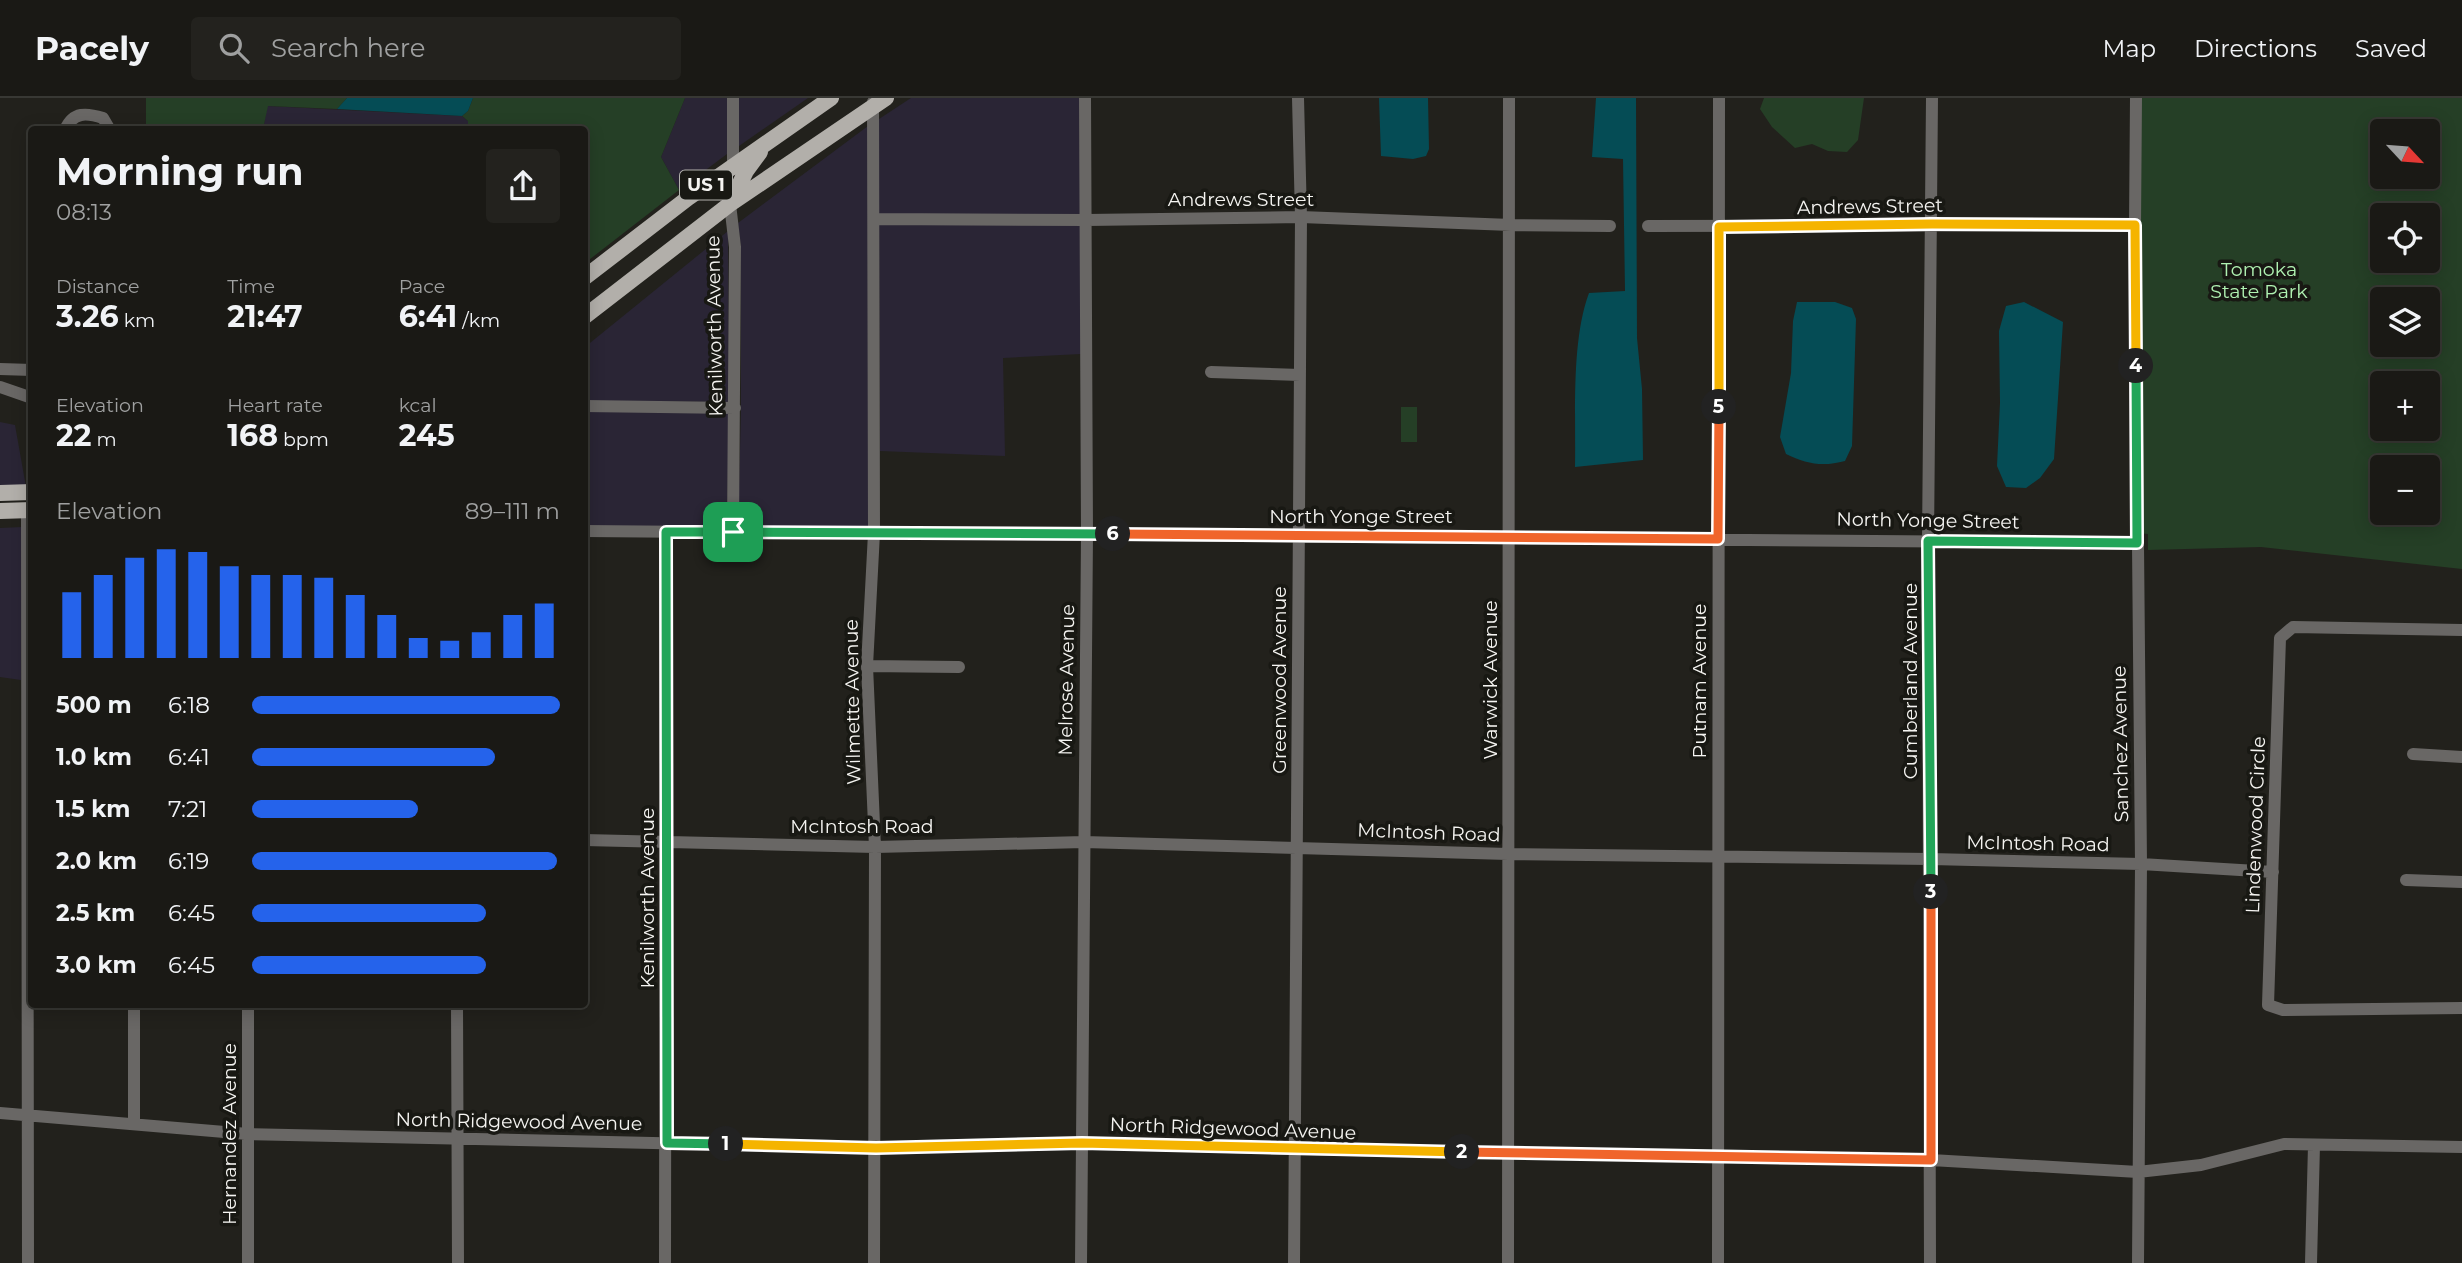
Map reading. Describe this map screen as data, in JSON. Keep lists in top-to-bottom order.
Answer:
{
  "streets": {
    "main road": ["US 1"],
    "street": [
      "Andrews Street",
      "Kenilworth Avenue",
      "North Yonge Street",
      "Melrose Avenue",
      "Greenwood Avenue",
      "Warwick Avenue",
      "Putnam Avenue",
      "Cumberland Avenue",
      "Wilmette Avenue",
      "Sanchez Avenue",
      "Lindenwood Circle",
      "McIntosh Road",
      "North Ridgewood Avenue",
      "Hernandez Avenue"
    ]
  },
  "crossings": [
    ["US 1", "Kenilworth Avenue"],
    ["US 1", "Wilmette Avenue"],
    ["Andrews Street", "Melrose Avenue"],
    ["Andrews Street", "Greenwood Avenue"],
    ["Andrews Street", "Warwick Avenue"],
    ["Andrews Street", "Putnam Avenue"],
    ["Andrews Street", "Cumberland Avenue"],
    ["Andrews Street", "Wilmette Avenue"],
    ["Andrews Street", "Sanchez Avenue"],
    ["Kenilworth Avenue", "North Yonge Street"],
    ["Kenilworth Avenue", "McIntosh Road"],
    ["Kenilworth Avenue", "North Ridgewood Avenue"],
    ["North Yonge Street", "Melrose Avenue"],
    ["North Yonge Street", "Greenwood Avenue"],
    ["North Yonge Street", "Warwick Avenue"],
    ["North Yonge Street", "Putnam Avenue"],
    ["North Yonge Street", "Cumberland Avenue"],
    ["North Yonge Street", "Wilmette Avenue"],
    ["North Yonge Street", "Sanchez Avenue"],
    ["Melrose Avenue", "McIntosh Road"],
    ["Melrose Avenue", "North Ridgewood Avenue"],
    ["Greenwood Avenue", "McIntosh Road"],
    ["Greenwood Avenue", "North Ridgewood Avenue"],
    ["Warwick Avenue", "McIntosh Road"],
    ["Warwick Avenue", "North Ridgewood Avenue"],
    ["Putnam Avenue", "McIntosh Road"],
    ["Putnam Avenue", "North Ridgewood Avenue"],
    ["Cumberland Avenue", "McIntosh Road"],
    ["Cumberland Avenue", "North Ridgewood Avenue"],
    ["Wilmette Avenue", "McIntosh Road"],
    ["Wilmette Avenue", "North Ridgewood Avenue"],
    ["Sanchez Avenue", "McIntosh Road"],
    ["Sanchez Avenue", "North Ridgewood Avenue"],
    ["Lindenwood Circle", "McIntosh Road"],
    ["North Ridgewood Avenue", "Hernandez Avenue"]
  ],
  "parks": ["Tomoka State Park"],
  "north": "bottom right",
  "page": {
    "header": "Pacely",
    "search": "Search here",
    "nav": ["Map", "Directions", "Saved"],
    "map_buttons": ["+", "−"],
    "heading": ["Morning run", "08:13"],
    "stats": [
      ["Distance", "3.26 km"],
      ["Time", "21:47"],
      ["Pace", "6:41 /km"],
      ["Elevation", "22 m"],
      ["Heart rate", "168 bpm"],
      ["kcal", "245"]
    ],
    "pins": [
      "4",
      "5",
      "6",
      "3",
      "1",
      "2"
    ],
    "chart": ["Elevation", "89–111 m"],
    "list": [
      {
        "name": "500 m",
        "note": "6:18"
      },
      {
        "name": "1.0 km",
        "note": "6:41"
      },
      {
        "name": "1.5 km",
        "note": "7:21"
      },
      {
        "name": "2.0 km",
        "note": "6:19"
      },
      {
        "name": "2.5 km",
        "note": "6:45"
      },
      {
        "name": "3.0 km",
        "note": "6:45"
      }
    ]
  }
}
